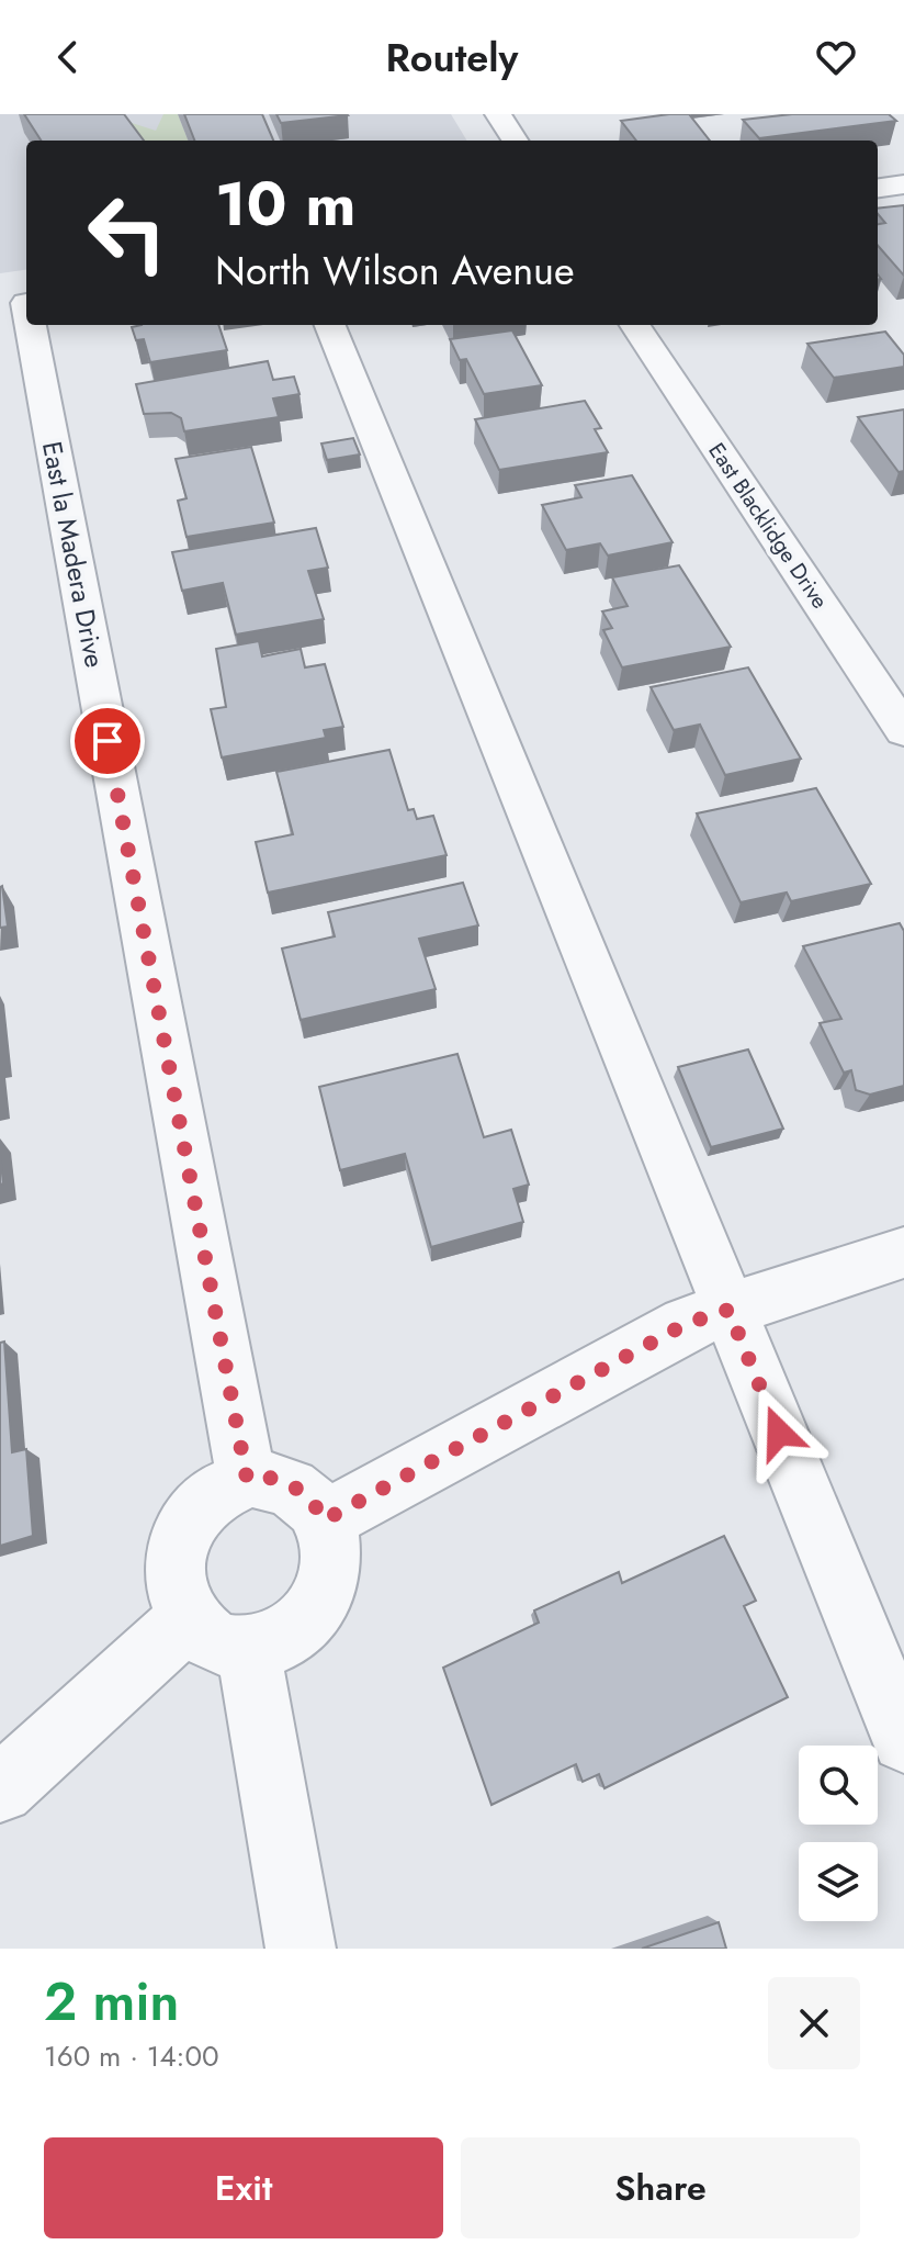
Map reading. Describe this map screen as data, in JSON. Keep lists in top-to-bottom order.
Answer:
{
  "streets": {
    "street": ["East Blacklidge Drive", "East la Madera Drive"]
  },
  "page": {
    "header": "Routely",
    "turn": ["10 m", "North Wilson Avenue"],
    "heading": ["2 min", "160 m · 14:00"],
    "buttons": ["Exit", "Share"]
  }
}
